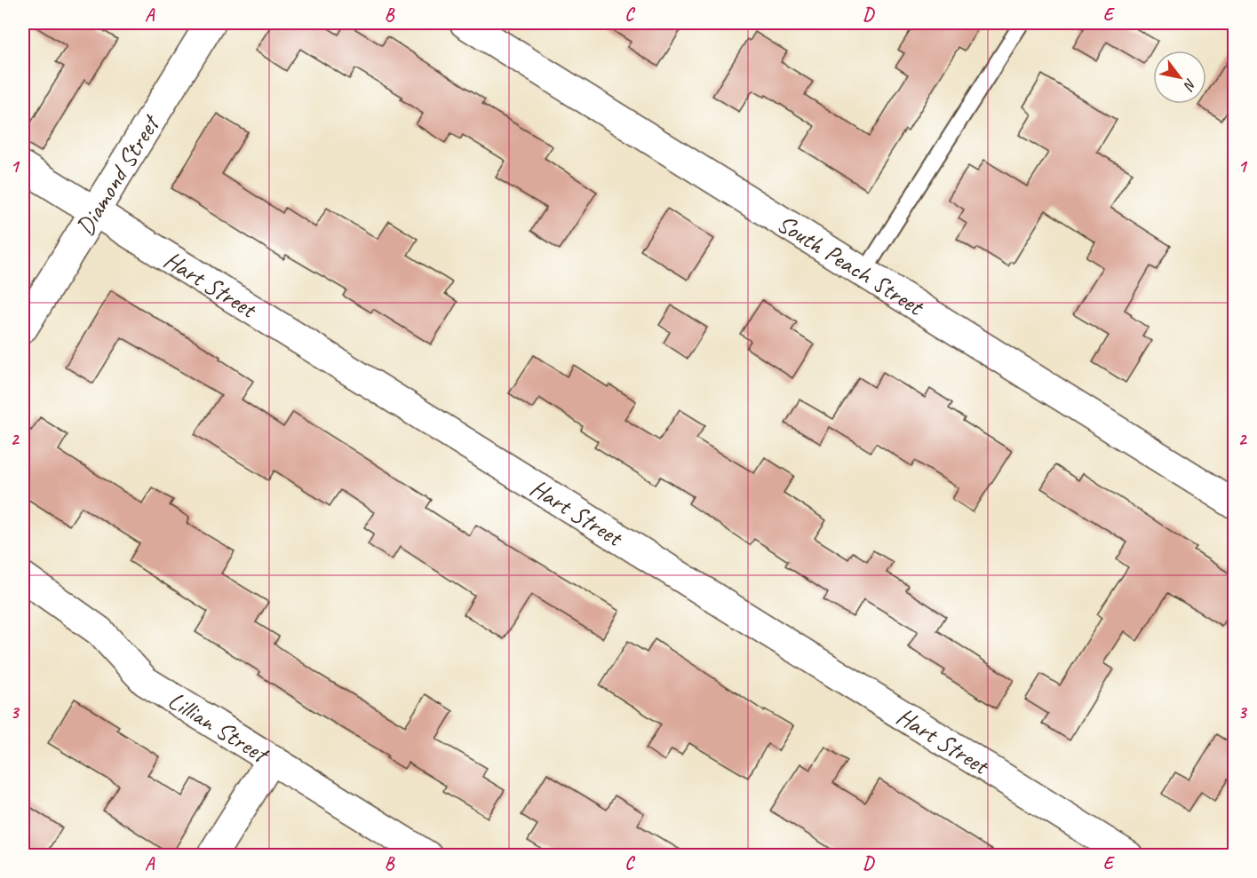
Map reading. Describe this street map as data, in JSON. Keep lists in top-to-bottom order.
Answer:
{
  "streets": {
    "street": [
      "Diamond Street",
      "South Peach Street",
      "Hart Street",
      "Lillian Street"
    ]
  },
  "crossings": [
    ["Diamond Street", "Hart Street"]
  ],
  "north": "bottom right",
  "grid": {
    "columns": [
      "A",
      "B",
      "C",
      "D",
      "E"
    ],
    "rows": ["1", "2", "3"]
  }
}
